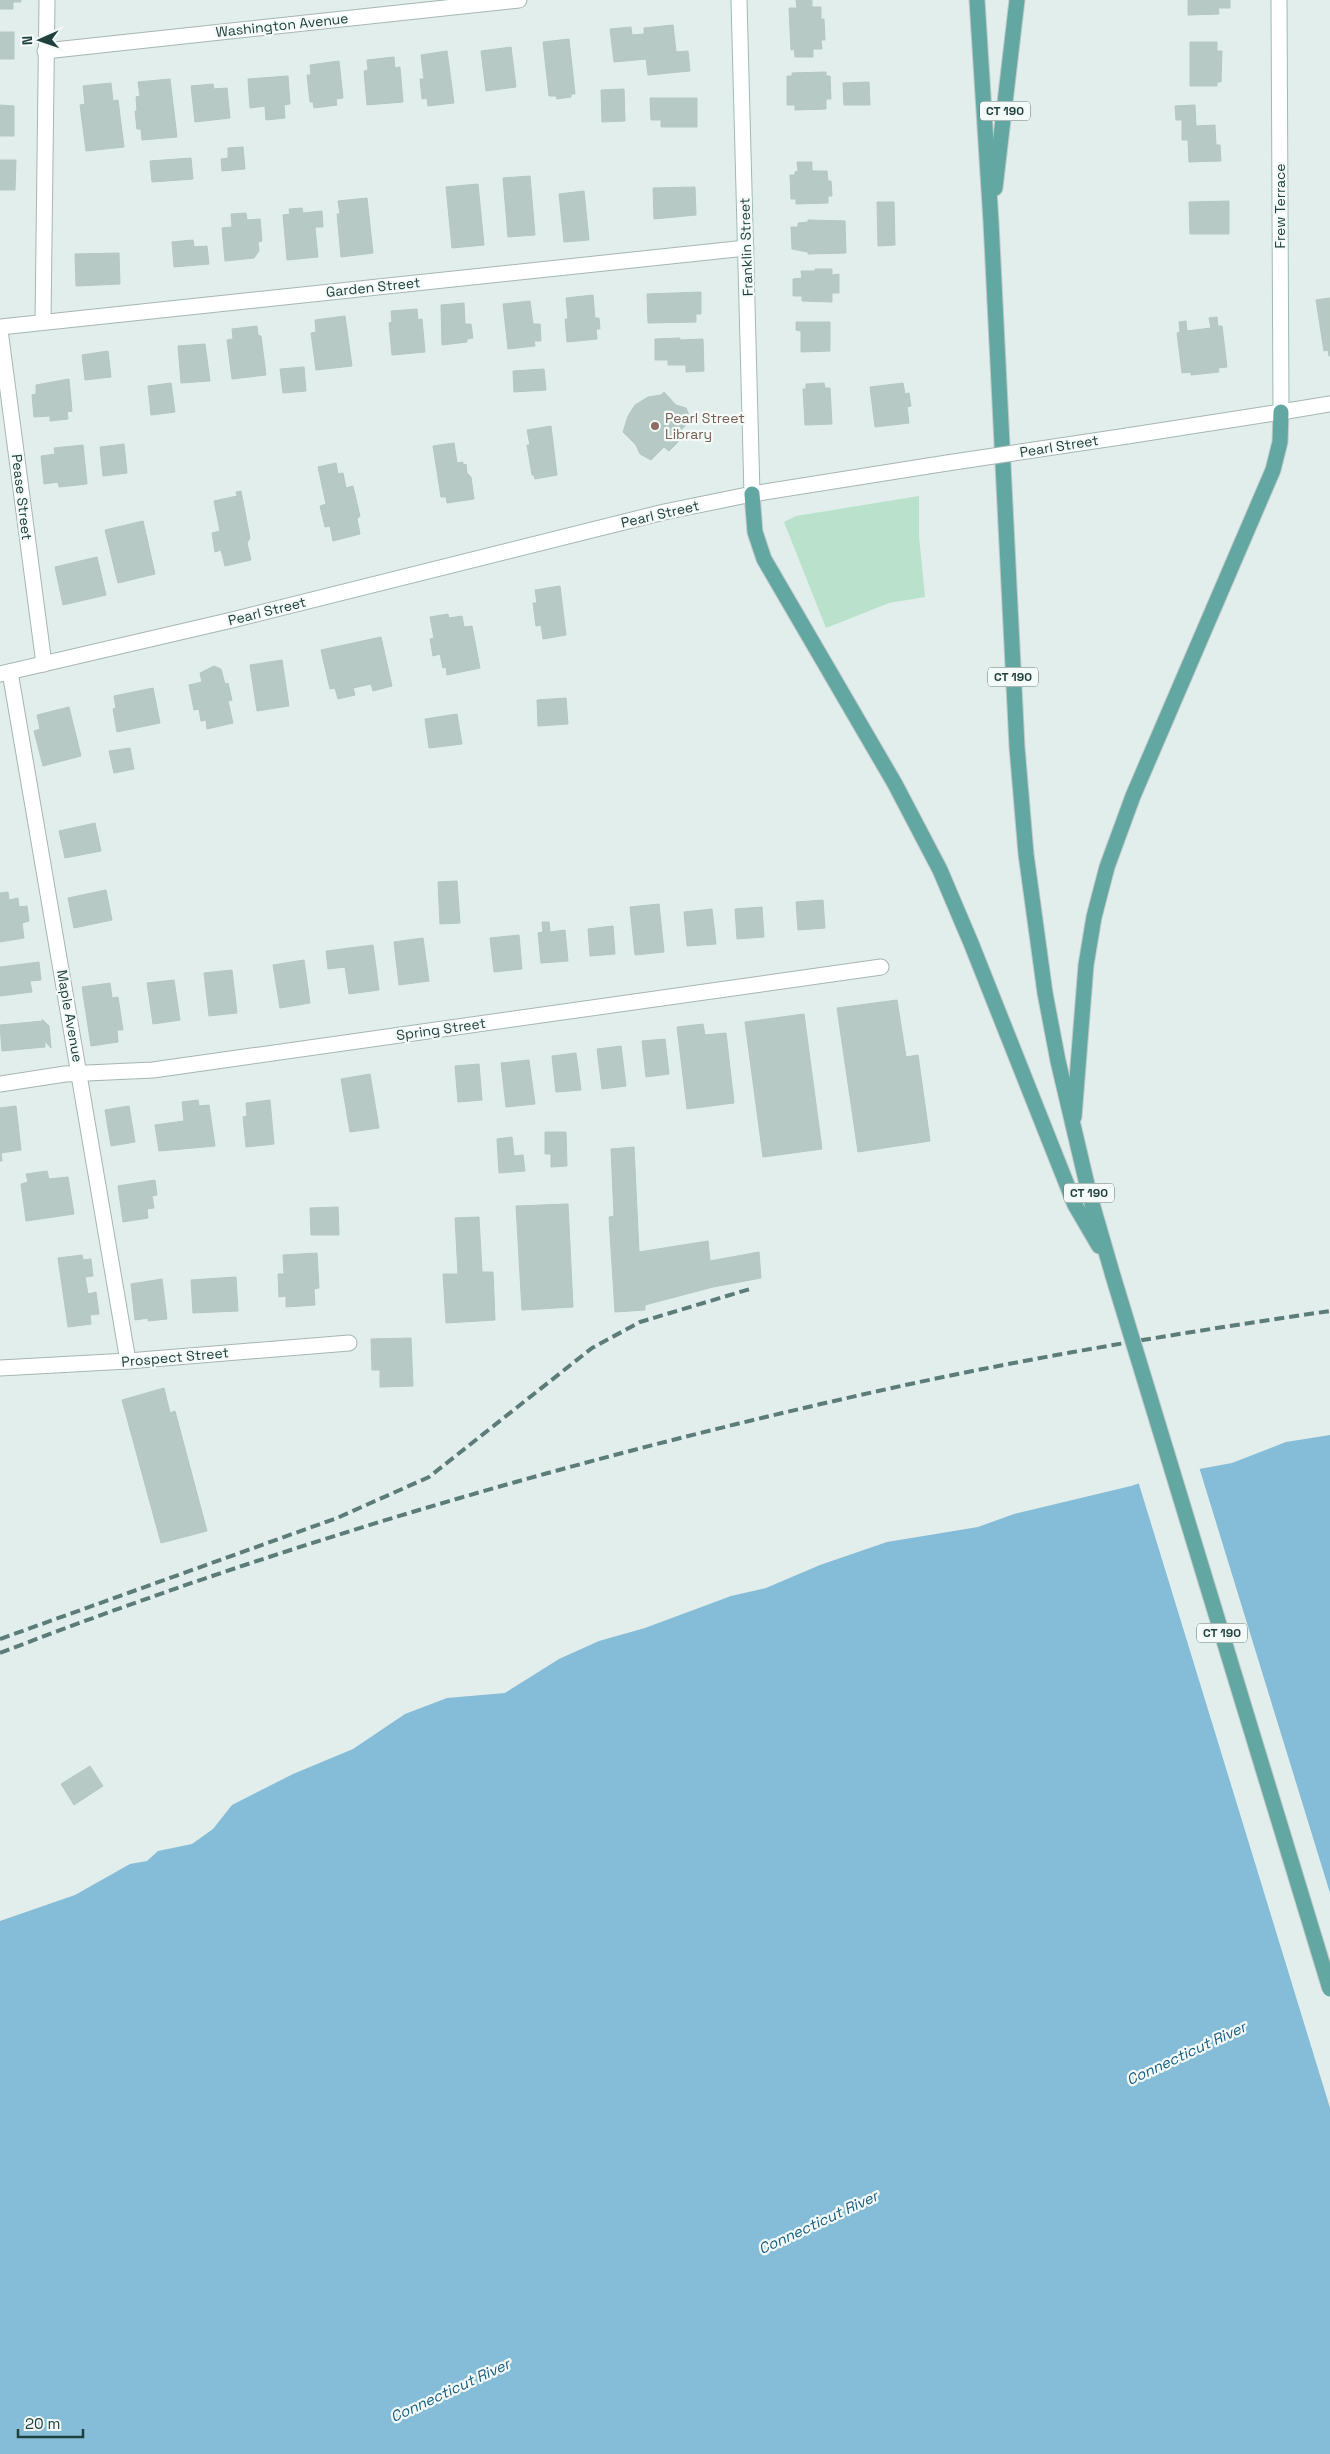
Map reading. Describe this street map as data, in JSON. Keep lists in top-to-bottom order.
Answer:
{
  "streets": {
    "main road": ["CT 190"],
    "street": [
      "Washington Avenue",
      "Frew Terrace",
      "Franklin Street",
      "Garden Street",
      "Pearl Street",
      "Pease Street",
      "Maple Avenue",
      "Spring Street",
      "Prospect Street"
    ]
  },
  "crossings": [
    ["Frew Terrace", "Pearl Street"],
    ["Franklin Street", "Garden Street"],
    ["Franklin Street", "Pearl Street"],
    ["Garden Street", "Pease Street"],
    ["Pearl Street", "Pease Street"],
    ["Pearl Street", "Maple Avenue"],
    ["Maple Avenue", "Spring Street"],
    ["Maple Avenue", "Prospect Street"]
  ],
  "water": ["Connecticut River"],
  "places": ["Pearl Street Library"],
  "scale_bar": "20 m",
  "north": "left"
}
